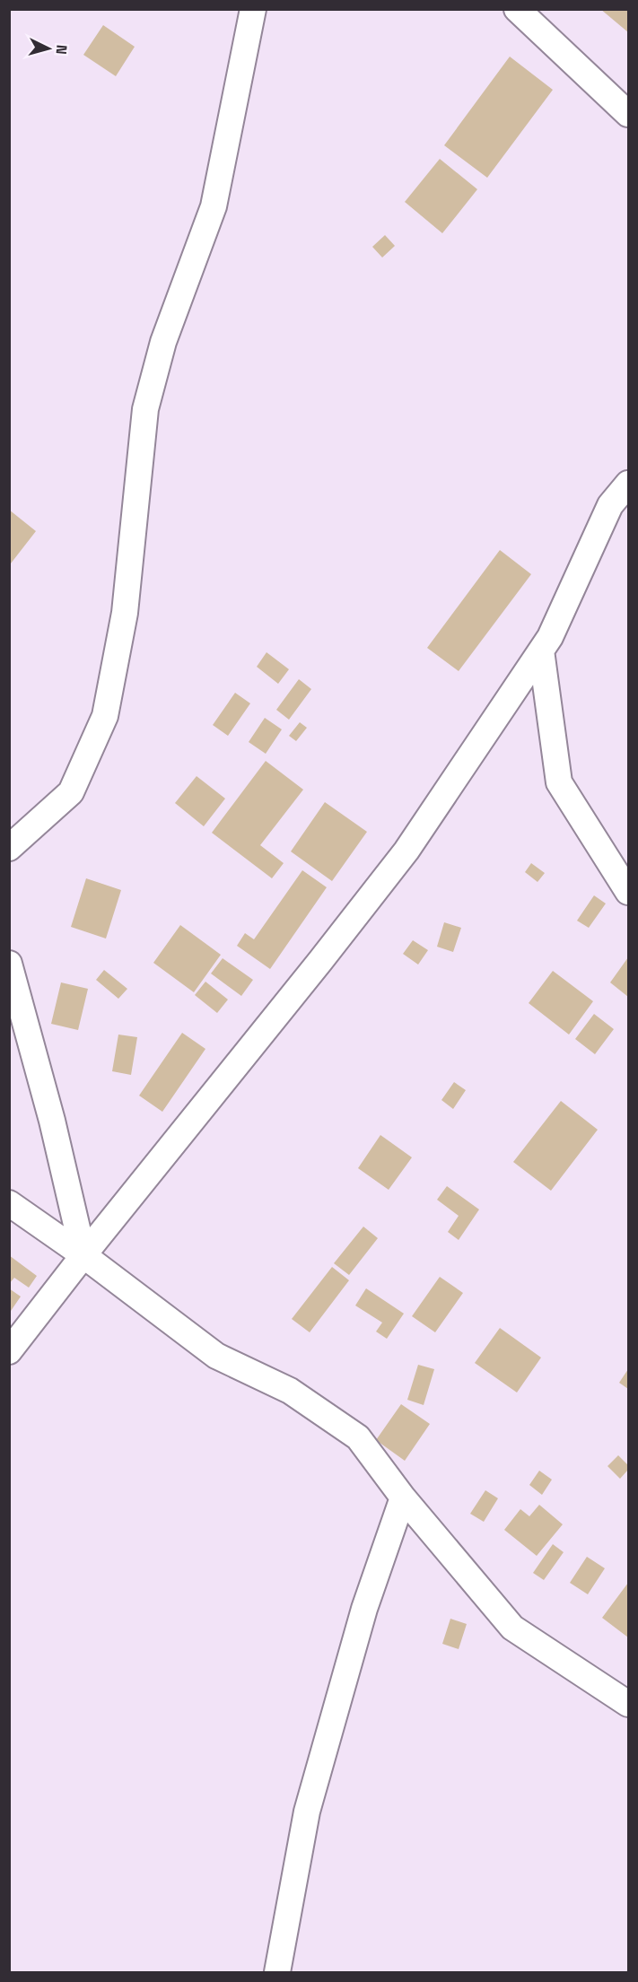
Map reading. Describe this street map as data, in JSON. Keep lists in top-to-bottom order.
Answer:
{
  "north": "right"
}
